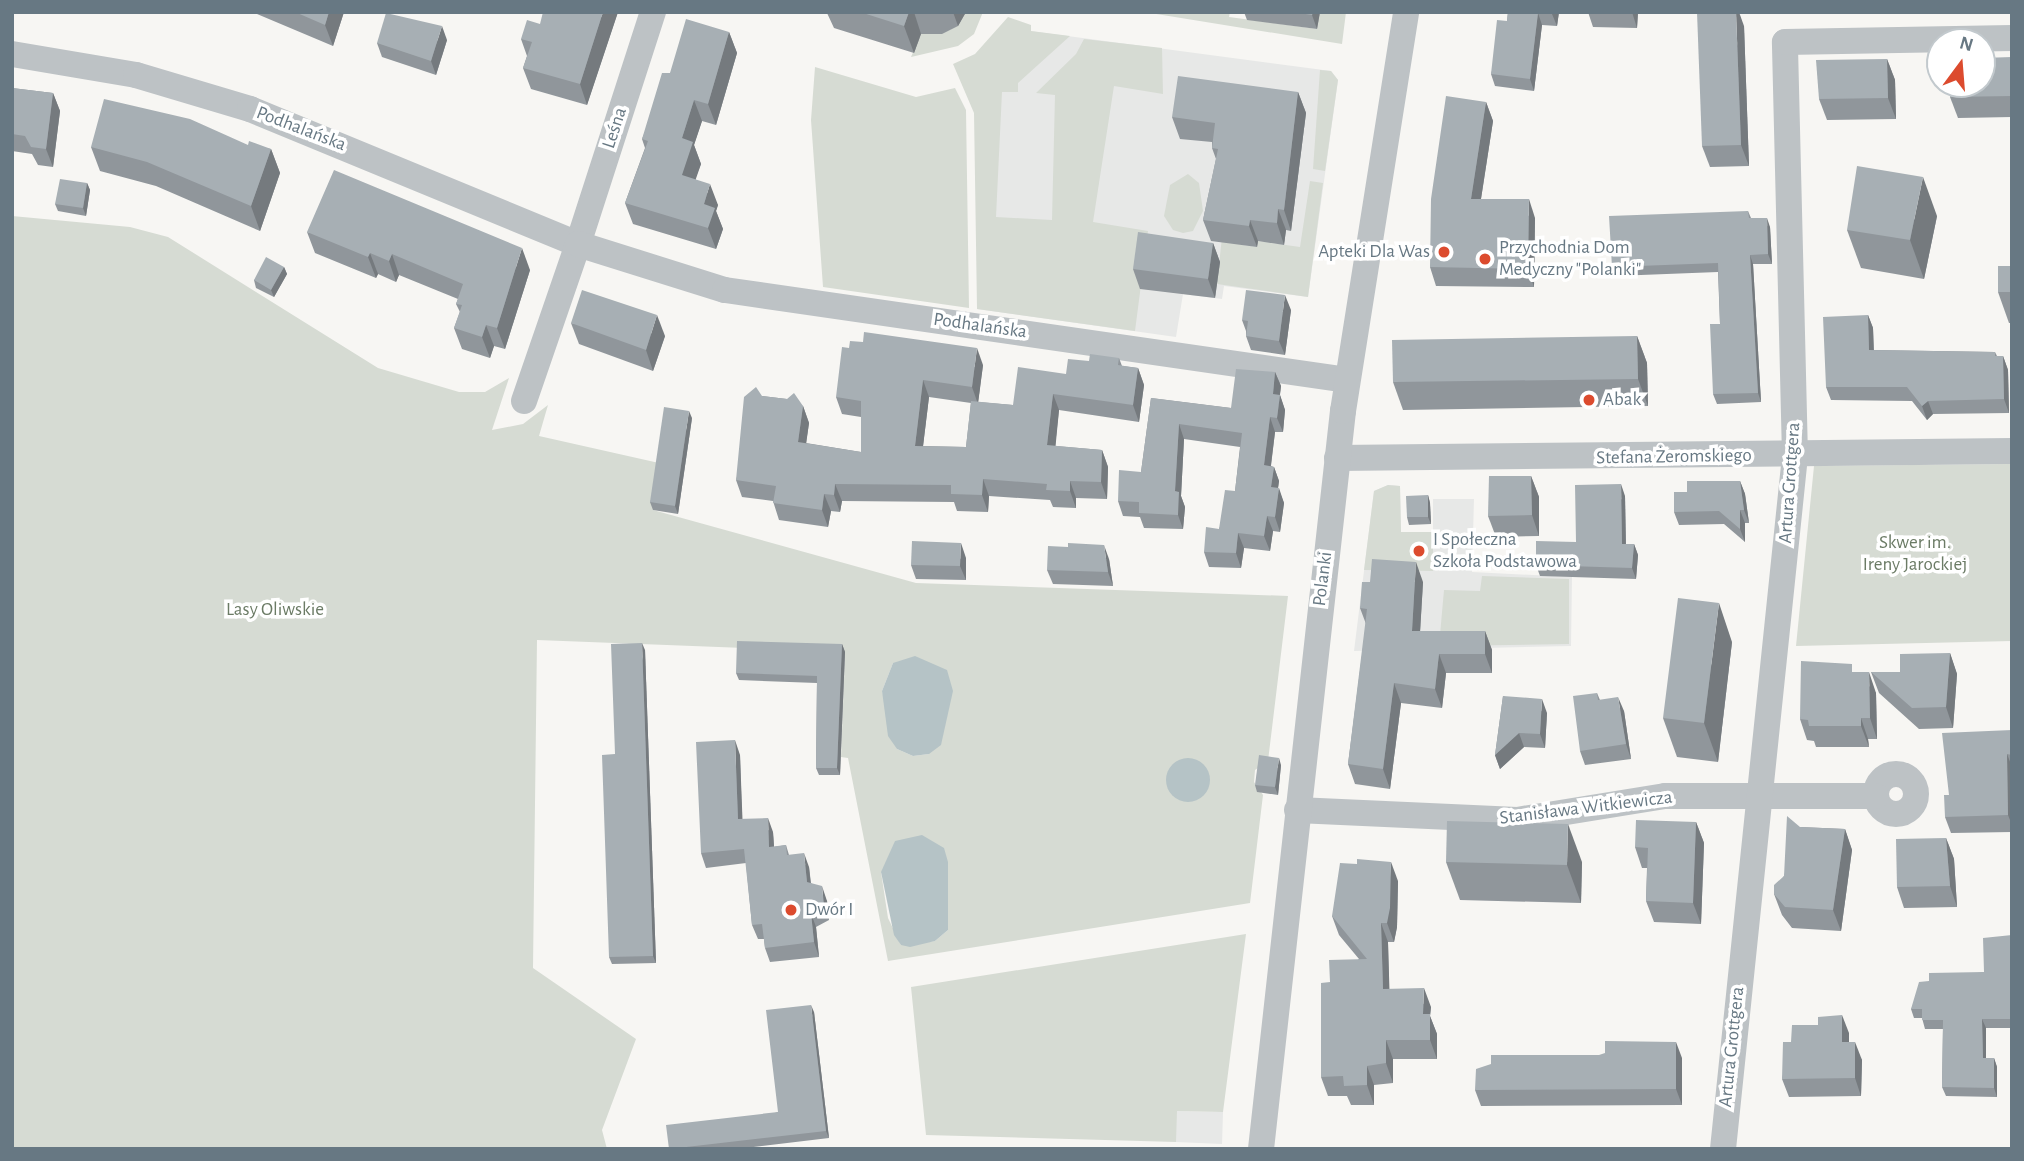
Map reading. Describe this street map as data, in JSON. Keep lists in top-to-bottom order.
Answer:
{
  "streets": {
    "street": [
      "Leśna",
      "Podhalańska",
      "Stefana Żeromskiego",
      "Artura Grottgera",
      "Polanki",
      "Stanisława Witkiewicza"
    ]
  },
  "crossings": [
    ["Leśna", "Podhalańska"],
    ["Podhalańska", "Polanki"],
    ["Stefana Żeromskiego", "Artura Grottgera"],
    ["Stefana Żeromskiego", "Polanki"],
    ["Artura Grottgera", "Stanisława Witkiewicza"],
    ["Polanki", "Stanisława Witkiewicza"]
  ],
  "parks": ["Skwer im. Ireny Jarockiej", "Lasy Oliwskie"],
  "places": [
    "Apteki Dla Was",
    "Przychodnia Dom Medyczny \"Polanki\"",
    "Abak",
    "I Społeczna Szkoła Podstawowa",
    "Dwór I"
  ],
  "north": "top"
}
